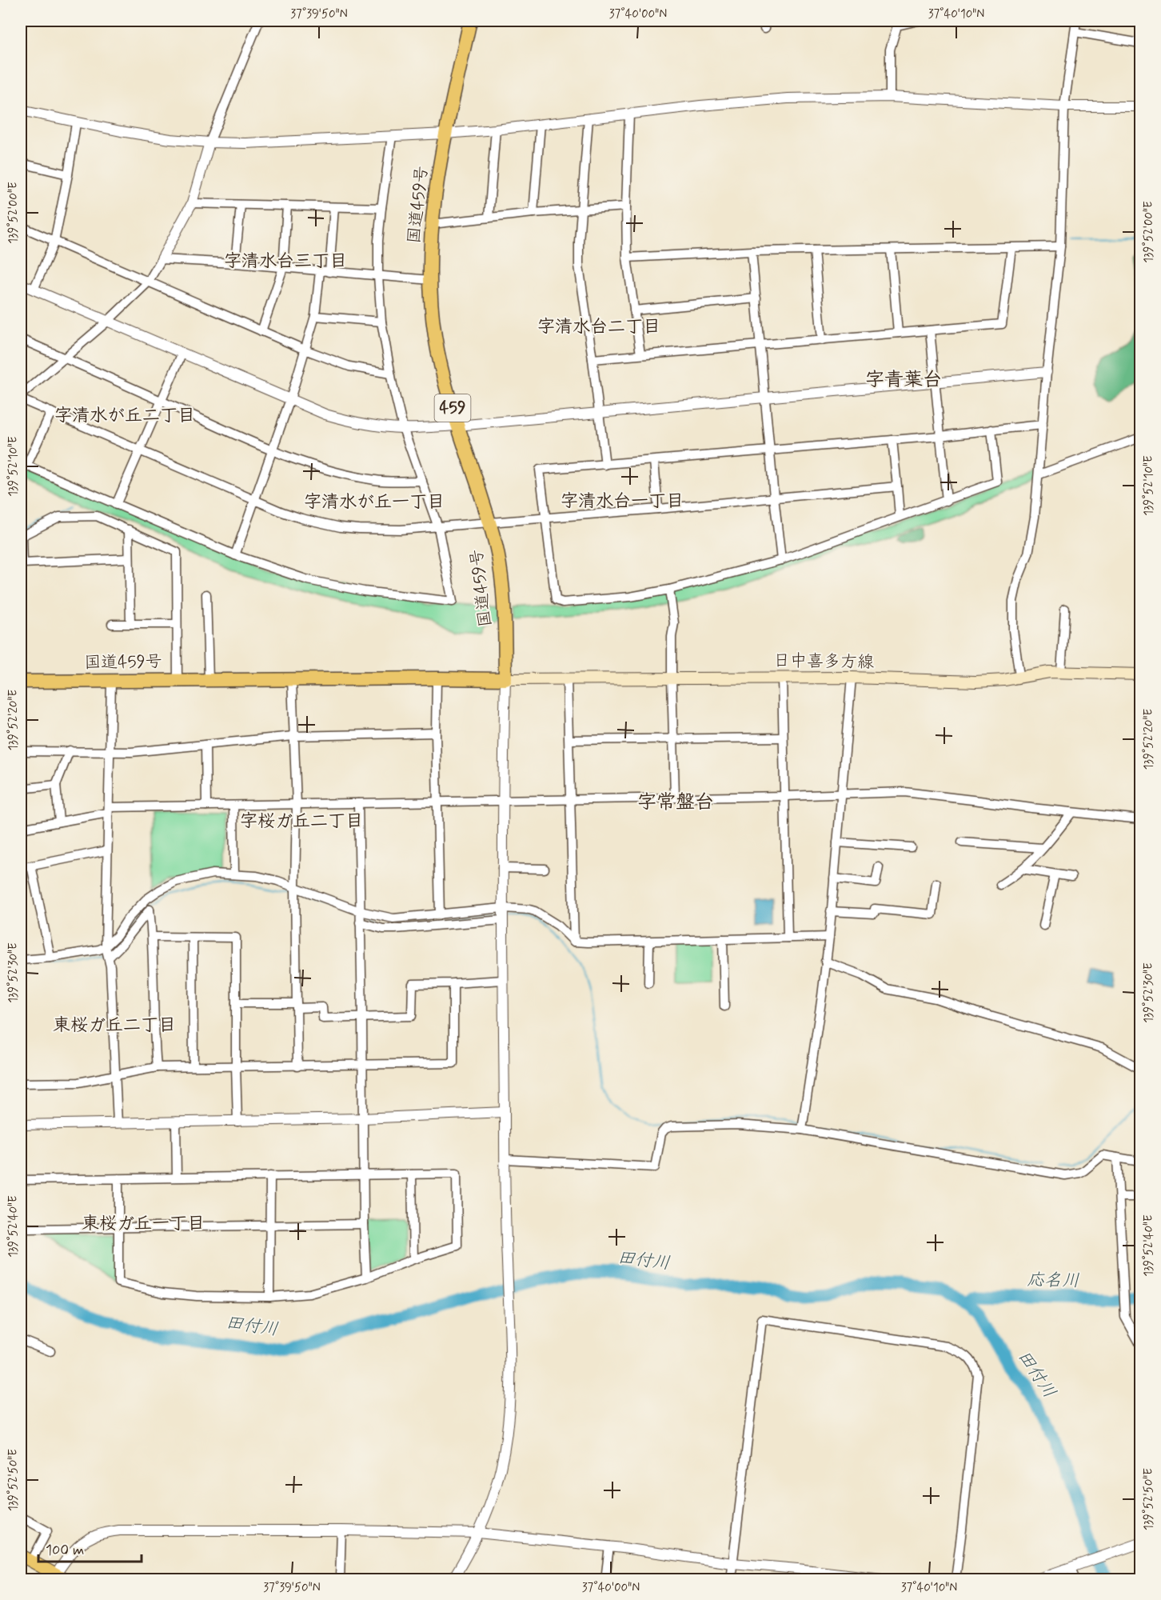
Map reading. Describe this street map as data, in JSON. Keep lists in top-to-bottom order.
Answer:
{
  "streets": {
    "highway": ["国道459号", "459"],
    "main road": ["日中喜多方線"]
  },
  "crossings": [
    ["国道459号", "日中喜多方線"]
  ],
  "districts": [
    "字清水台三丁目",
    "字清水台二丁目",
    "字青葉台",
    "字清水が丘二丁目",
    "字清水台一丁目",
    "字清水が丘一丁目",
    "字常盤台",
    "字桜ガ丘二丁目",
    "東桜ガ丘二丁目",
    "東桜ガ丘一丁目"
  ],
  "water": ["田付川", "応名川"],
  "scale_bar": "100 m",
  "coordinates": [
    "37°39'50\"N",
    "37°40'00\"N",
    "37°40'10\"N",
    "139°52'00\"E",
    "139°52'10\"E",
    "139°52'20\"E",
    "139°52'30\"E",
    "139°52'40\"E",
    "139°52'50\"E"
  ]
}
